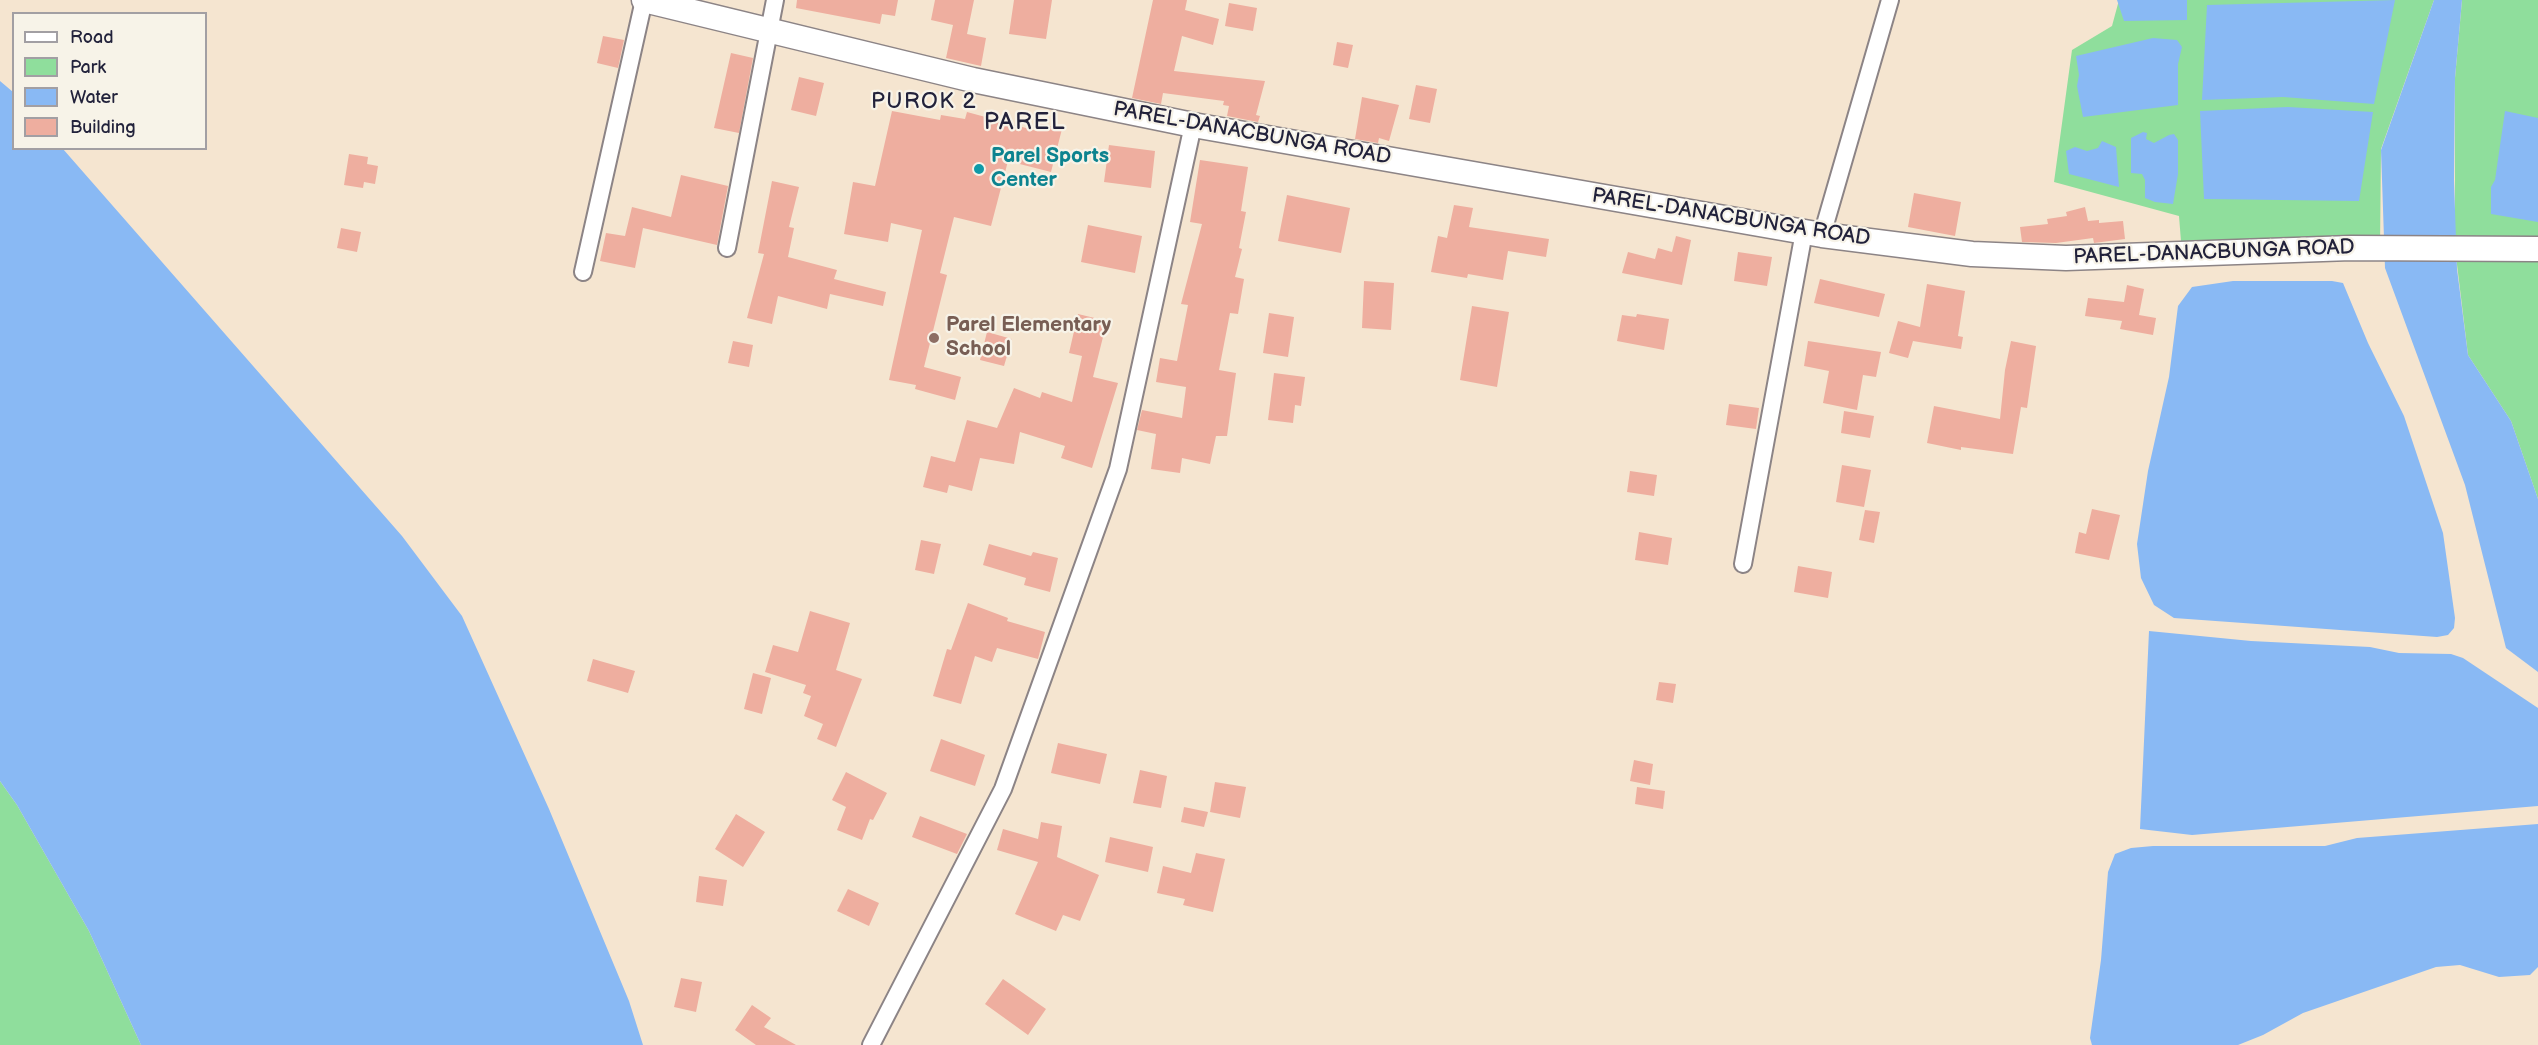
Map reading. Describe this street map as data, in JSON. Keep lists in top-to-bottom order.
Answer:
{
  "streets": {
    "main road": ["PAREL-DANACBUNGA ROAD"]
  },
  "districts": ["PUROK 2", "PAREL"],
  "places": ["Parel Sports Center", "Parel Elementary School"],
  "legend": [
    "Road",
    "Park",
    "Water",
    "Building"
  ]
}
